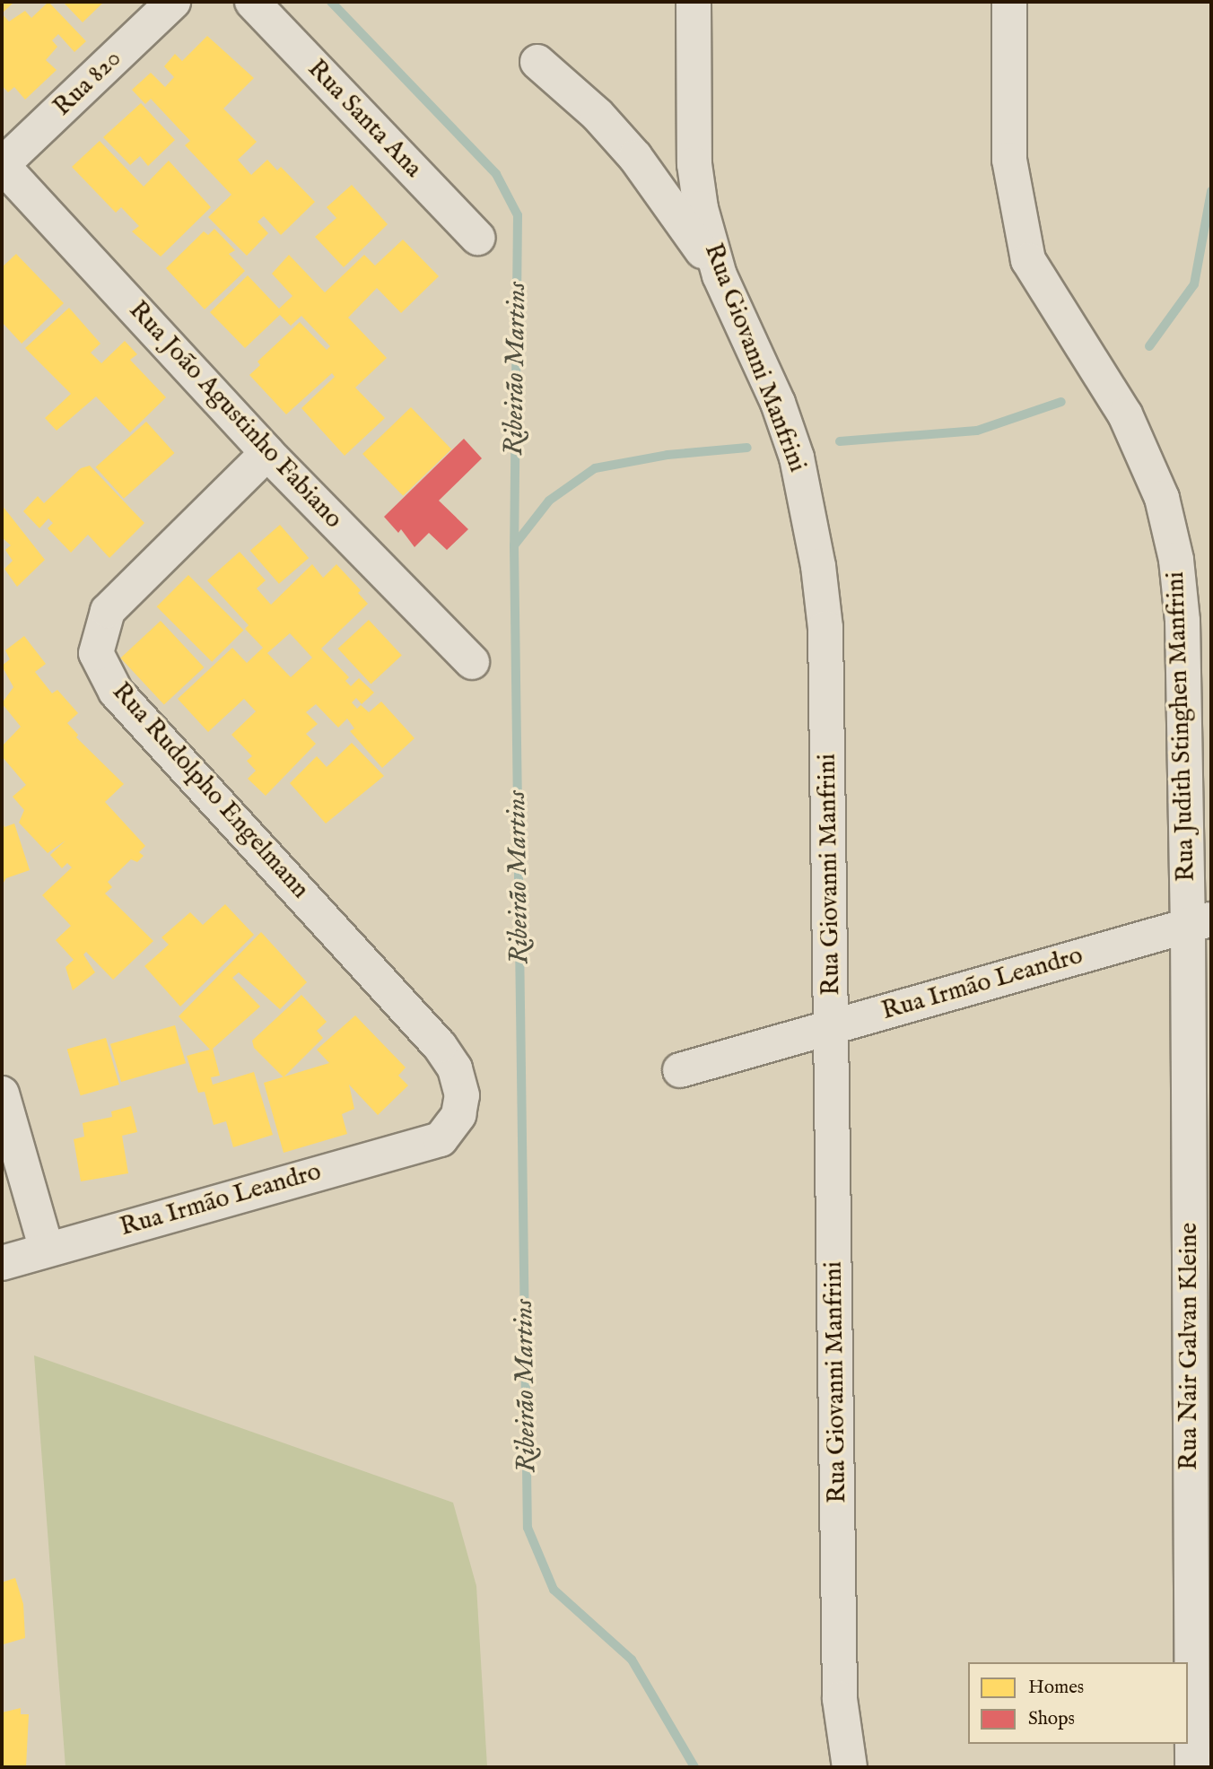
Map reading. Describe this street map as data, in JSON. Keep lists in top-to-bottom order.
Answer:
{
  "streets": {
    "street": [
      "Rua 820",
      "Rua Santa Ana",
      "Rua Giovanni Manfrini",
      "Rua João Agustinho Fabiano",
      "Rua Judith Stinghen Manfrini",
      "Rua Rudolpho Engelmann",
      "Rua Irmão Leandro",
      "Rua Nair Galvan Kleine"
    ]
  },
  "crossings": [
    ["Rua 820", "Rua João Agustinho Fabiano"],
    ["Rua Giovanni Manfrini", "Rua Irmão Leandro"],
    ["Rua João Agustinho Fabiano", "Rua Rudolpho Engelmann"],
    ["Rua Judith Stinghen Manfrini", "Rua Irmão Leandro"],
    ["Rua Judith Stinghen Manfrini", "Rua Nair Galvan Kleine"],
    ["Rua Rudolpho Engelmann", "Rua Irmão Leandro"],
    ["Rua Irmão Leandro", "Rua Nair Galvan Kleine"]
  ],
  "water": ["Ribeirão Martins"],
  "legend": ["Homes", "Shops"]
}
